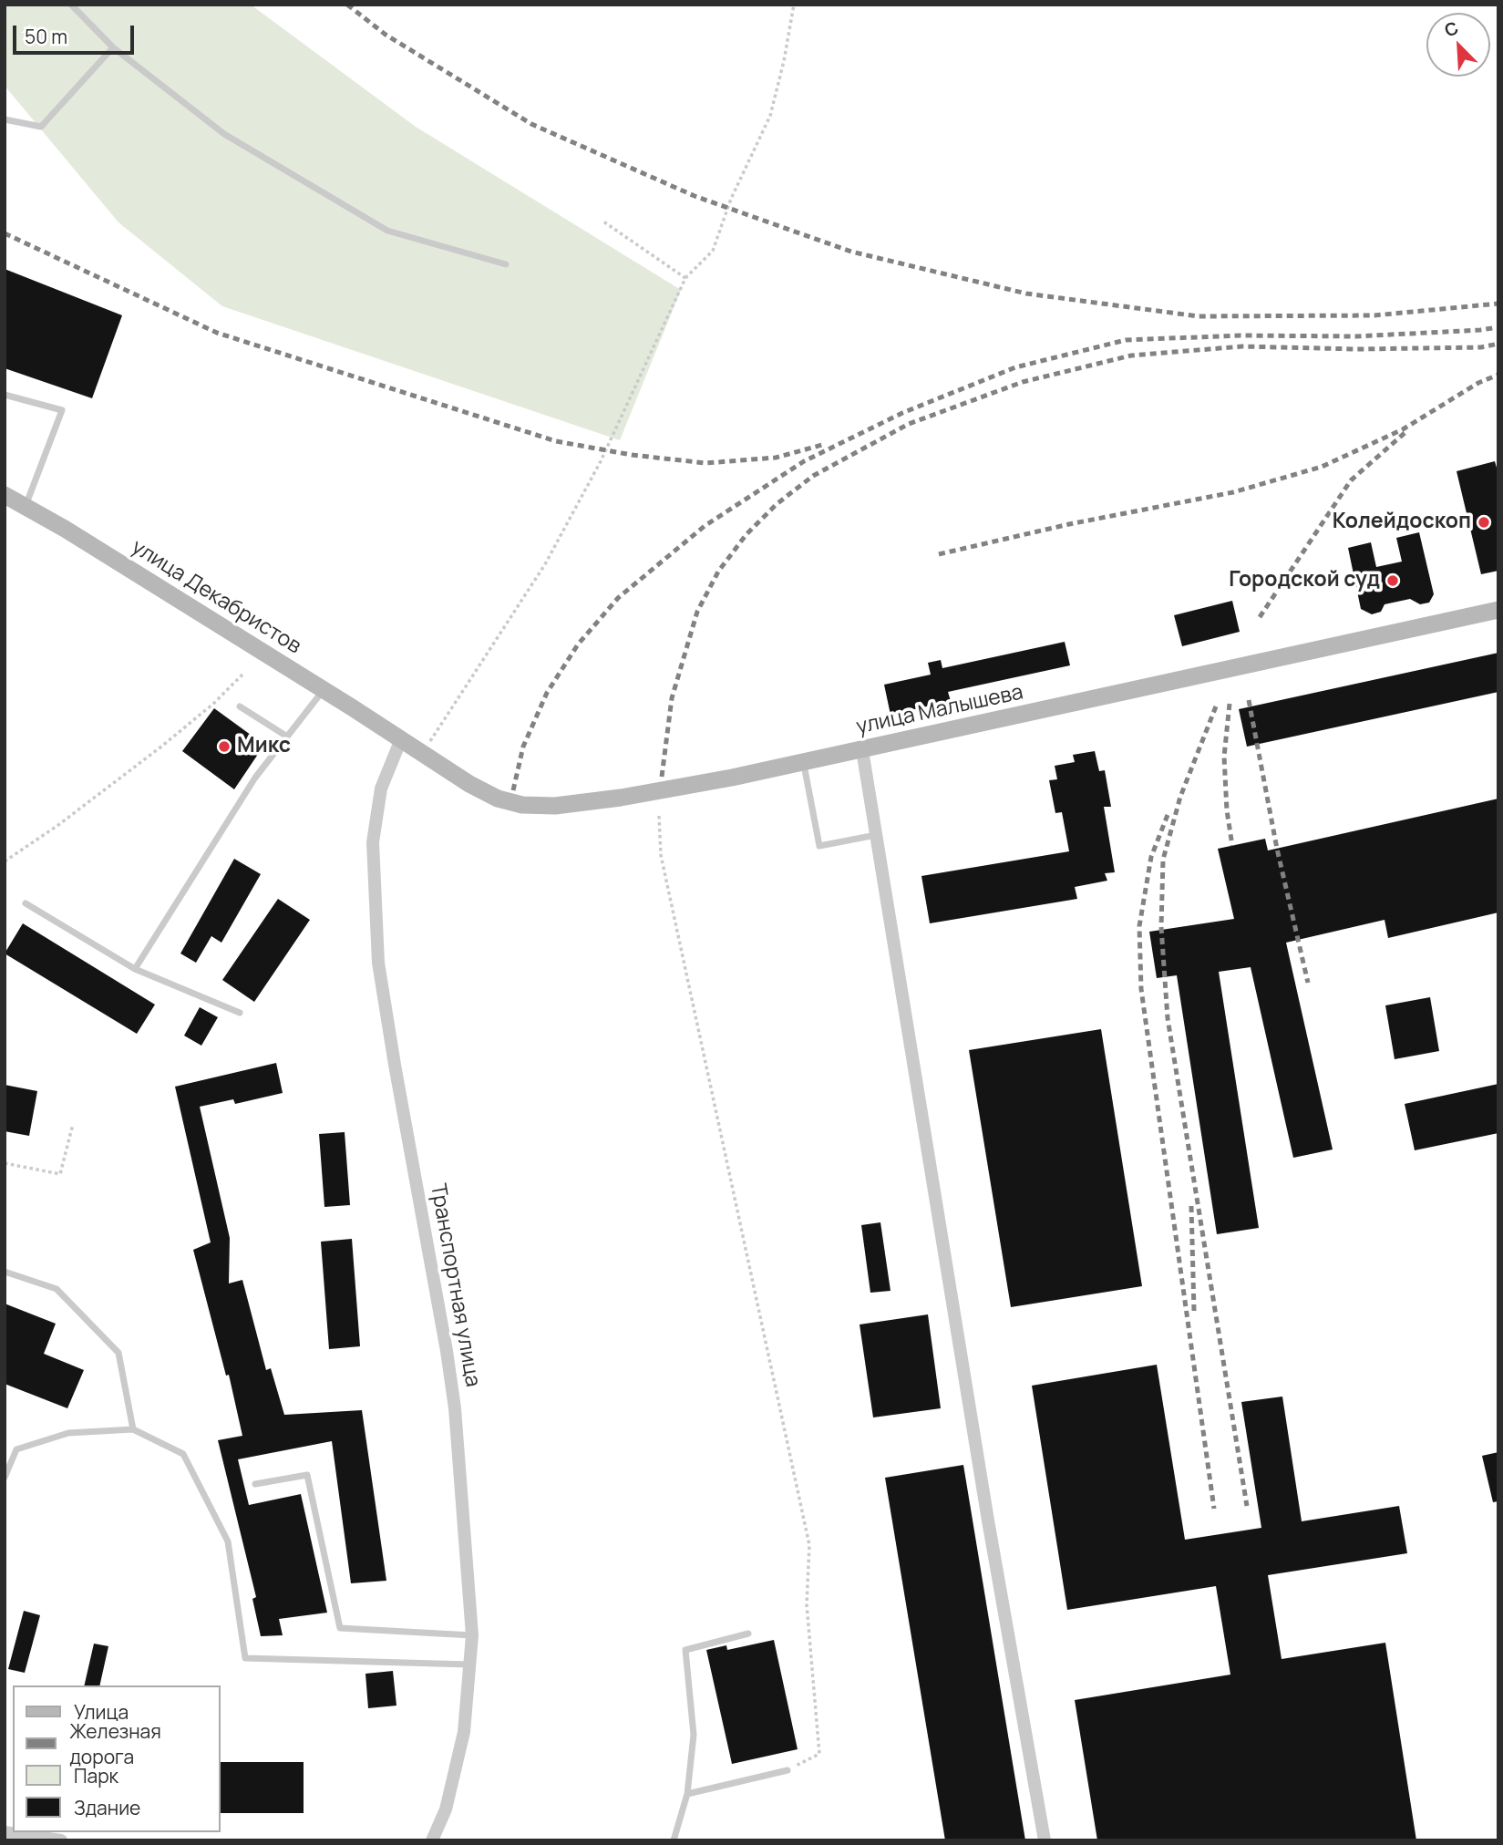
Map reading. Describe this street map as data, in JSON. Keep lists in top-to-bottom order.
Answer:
{
  "streets": {
    "main road": ["улица Декабристов", "улица Малышева"],
    "street": ["Транспортная улица"]
  },
  "crossings": [
    ["улица Декабристов", "улица Малышева"],
    ["улица Декабристов", "Транспортная улица"],
    ["улица Малышева", "Транспортная улица"]
  ],
  "places": ["Колейдоскоп", "Городской суд", "Микс"],
  "legend": [
    "Улица",
    "Железная дорога",
    "Парк",
    "Здание"
  ],
  "scale_bar": "50 m",
  "north": "top left"
}
